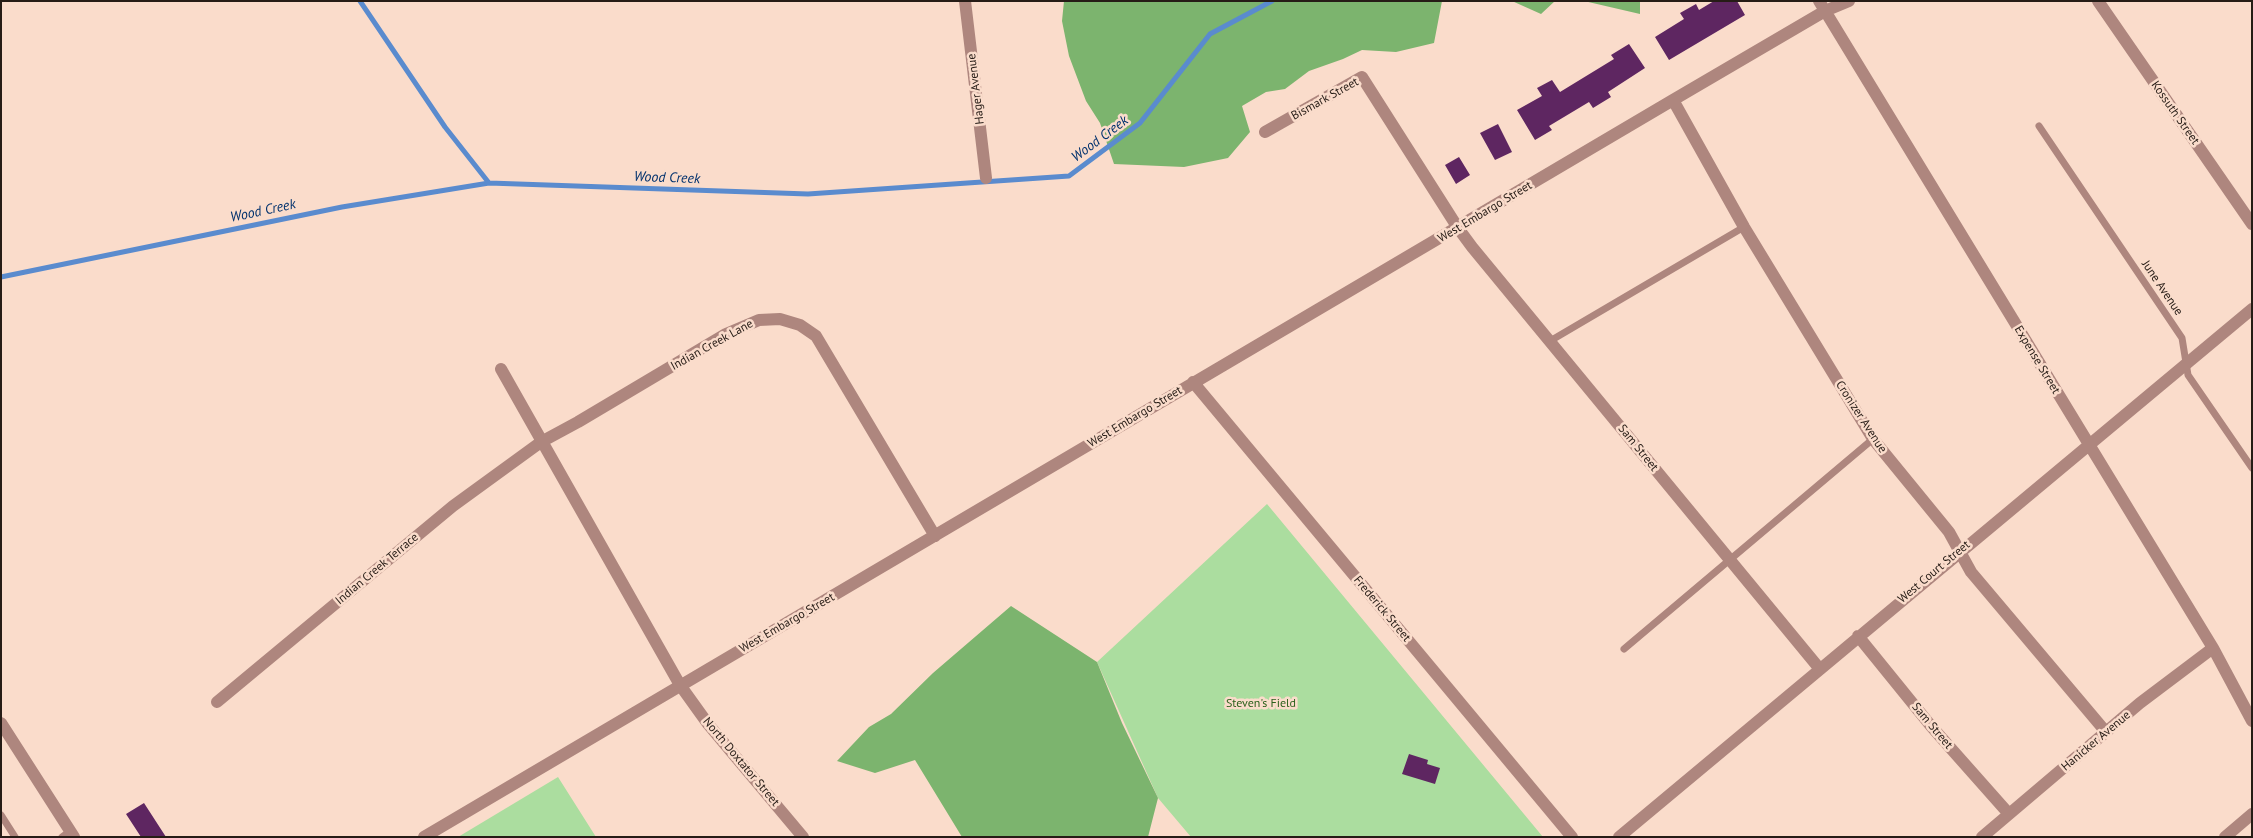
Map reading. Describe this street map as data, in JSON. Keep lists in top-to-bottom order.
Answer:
{
  "streets": {
    "street": [
      "Hager Avenue",
      "Bismark Street",
      "Kossuth Street",
      "West Embargo Street",
      "Indian Creek Lane",
      "Expense Street",
      "Cronizer Avenue",
      "Sam Street",
      "Indian Creek Terrace",
      "West Court Street",
      "Frederick Street",
      "Hanicker Avenue",
      "North Doxtator Street"
    ],
    "lane": ["June Avenue"]
  },
  "crossings": [
    ["Bismark Street", "Sam Street"],
    ["West Embargo Street", "Indian Creek Lane"],
    ["West Embargo Street", "Expense Street"],
    ["West Embargo Street", "Cronizer Avenue"],
    ["West Embargo Street", "Sam Street"],
    ["West Embargo Street", "Frederick Street"],
    ["West Embargo Street", "North Doxtator Street"],
    ["June Avenue", "West Court Street"],
    ["Indian Creek Lane", "Indian Creek Terrace"],
    ["Expense Street", "West Court Street"],
    ["Expense Street", "Hanicker Avenue"],
    ["Cronizer Avenue", "West Court Street"],
    ["Cronizer Avenue", "Hanicker Avenue"],
    ["Sam Street", "West Court Street"],
    ["Sam Street", "Hanicker Avenue"]
  ],
  "water": ["Wood Creek"],
  "parks": ["Steven's Field"]
}
